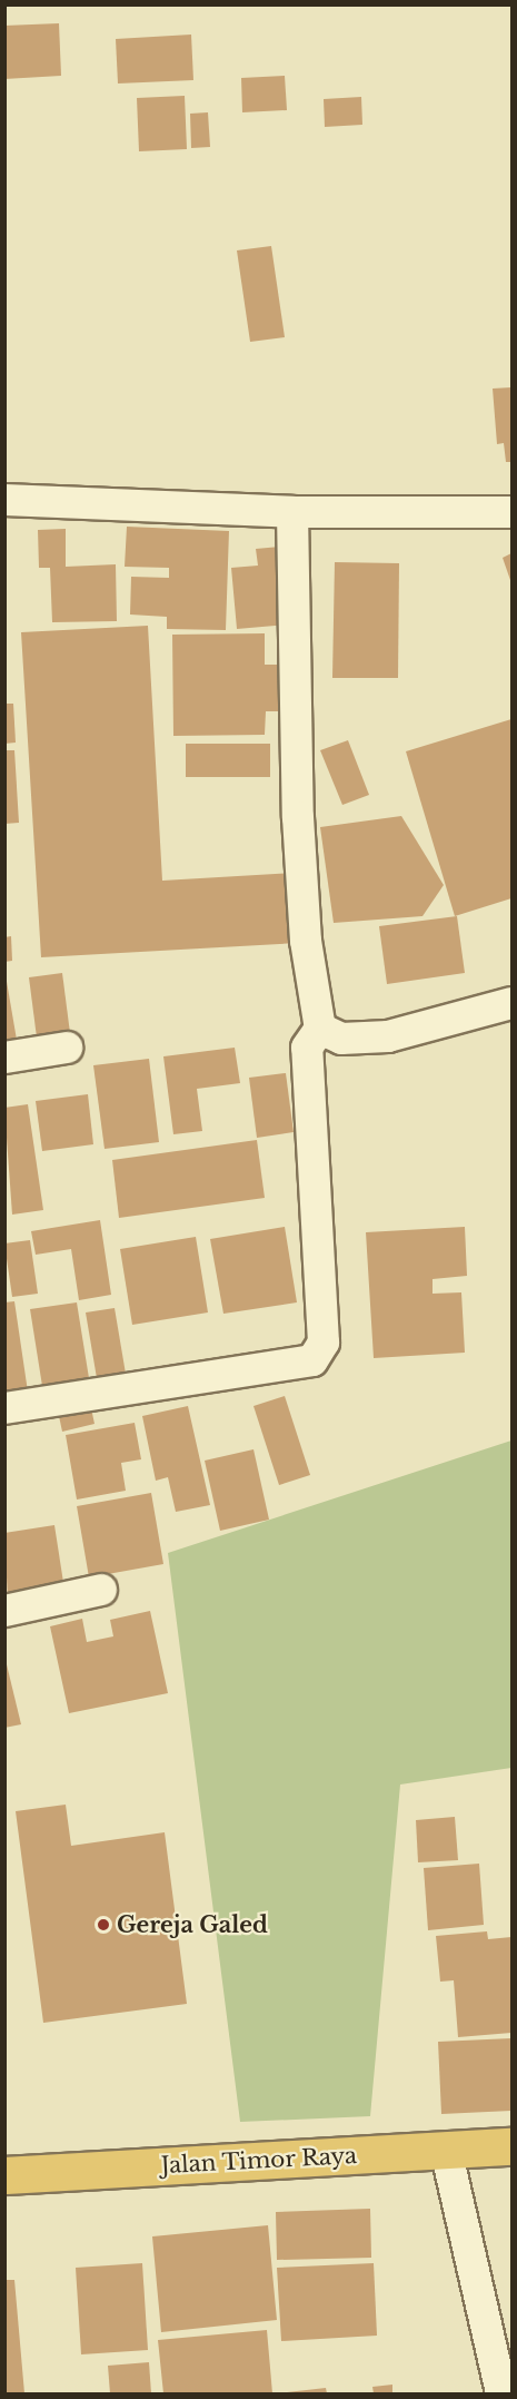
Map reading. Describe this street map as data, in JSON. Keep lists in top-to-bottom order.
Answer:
{
  "streets": {
    "highway": ["Jalan Timor Raya"]
  },
  "places": ["Gereja Galed"]
}
